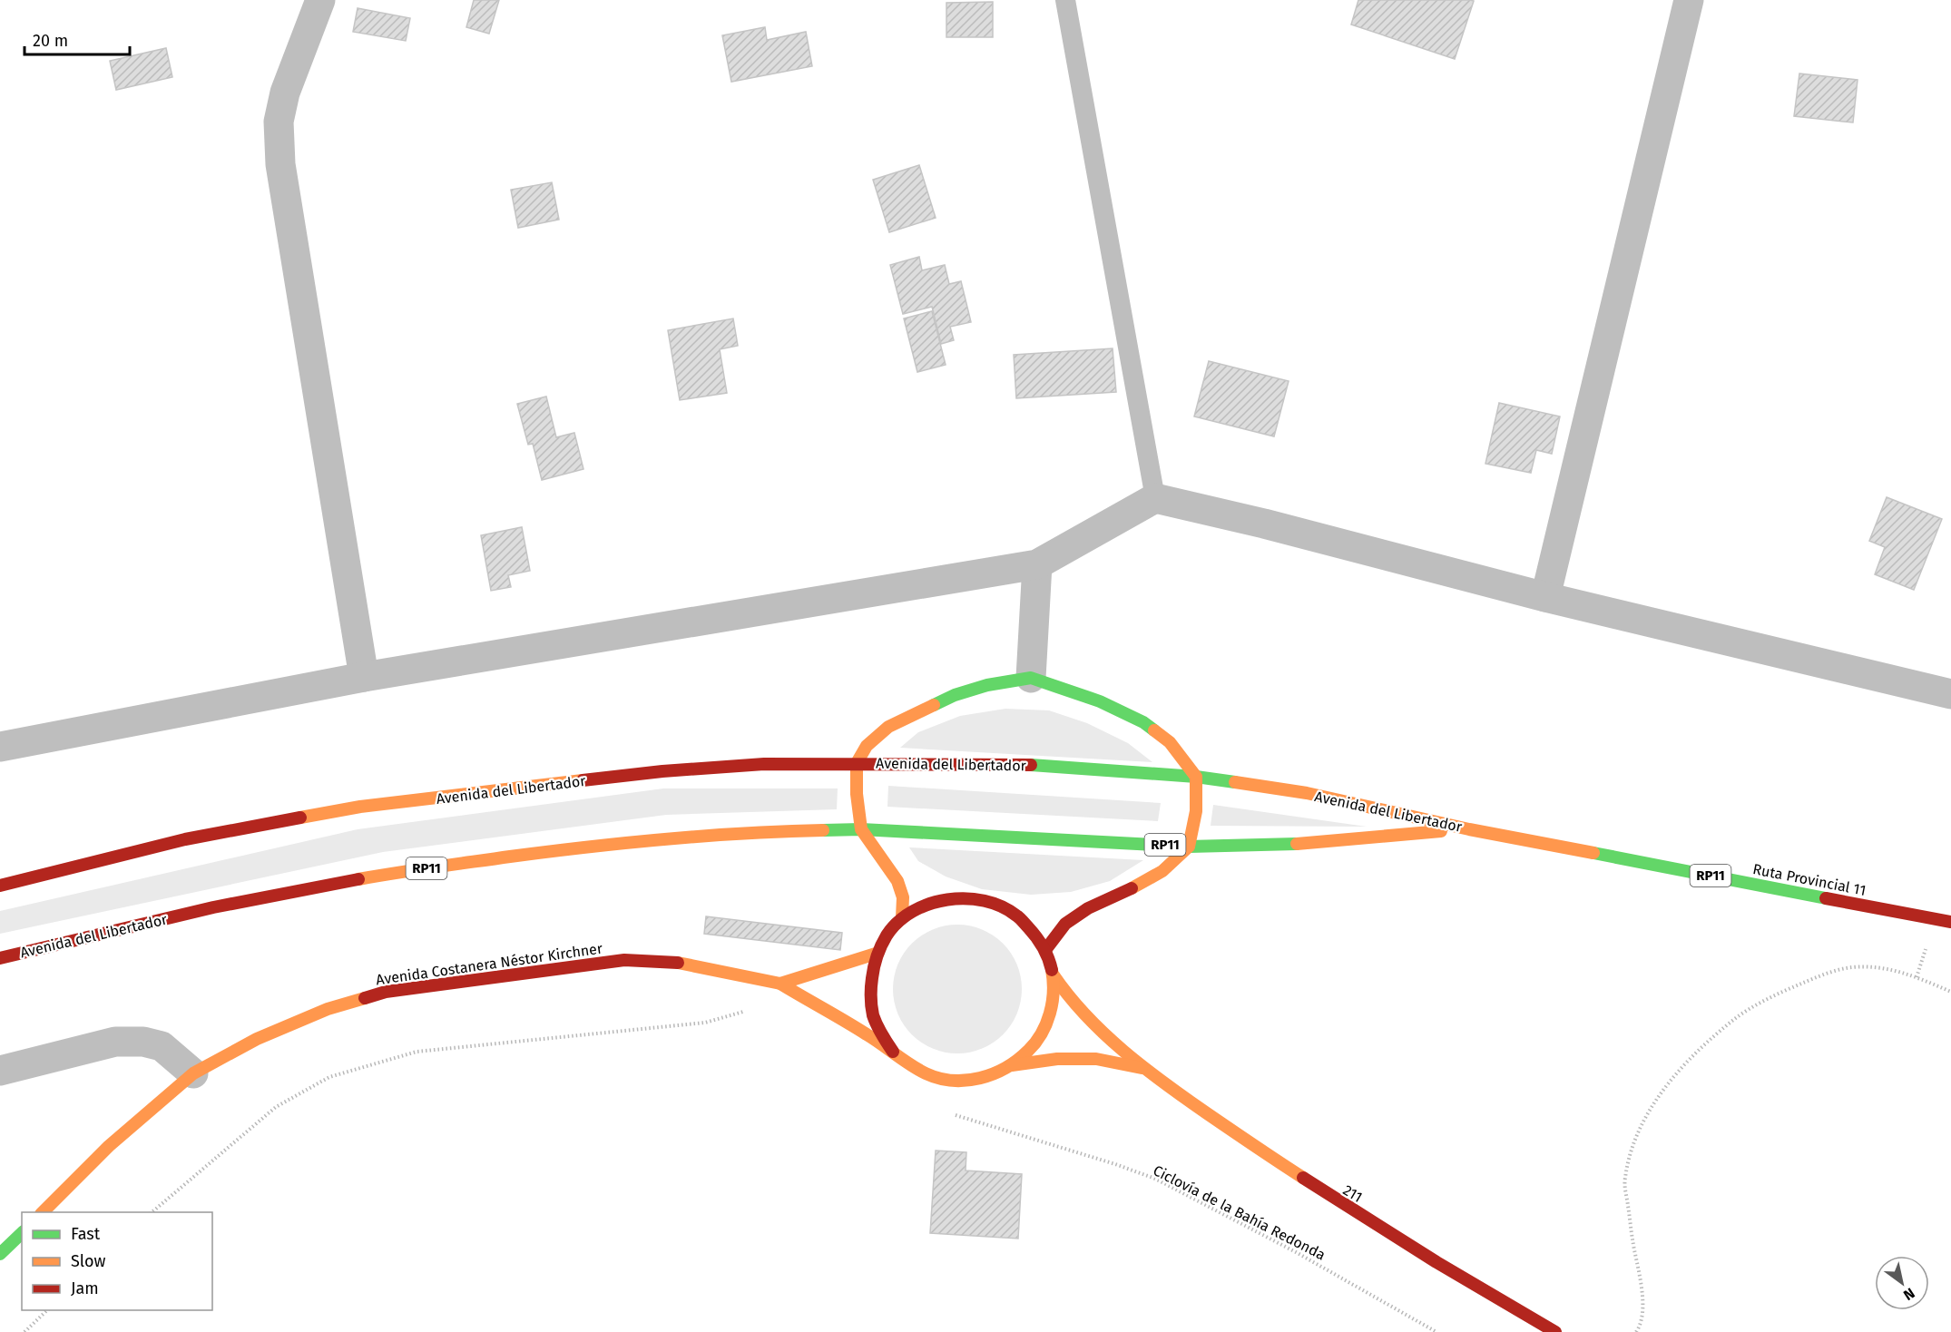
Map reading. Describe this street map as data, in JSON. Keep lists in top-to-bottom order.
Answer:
{
  "streets": {
    "main road": [
      "Avenida del Libertador",
      "RP11",
      "Ruta Provincial 11",
      "Avenida Costanera Néstor Kirchner",
      "211"
    ],
    "path": ["Ciclovía de la Bahía Redonda"]
  },
  "crossings": [
    ["Avenida del Libertador", "Ruta Provincial 11"],
    ["Avenida Costanera Néstor Kirchner", "211"]
  ],
  "legend": ["Fast", "Slow", "Jam"],
  "scale_bar": "20 m",
  "north": "bottom right"
}
